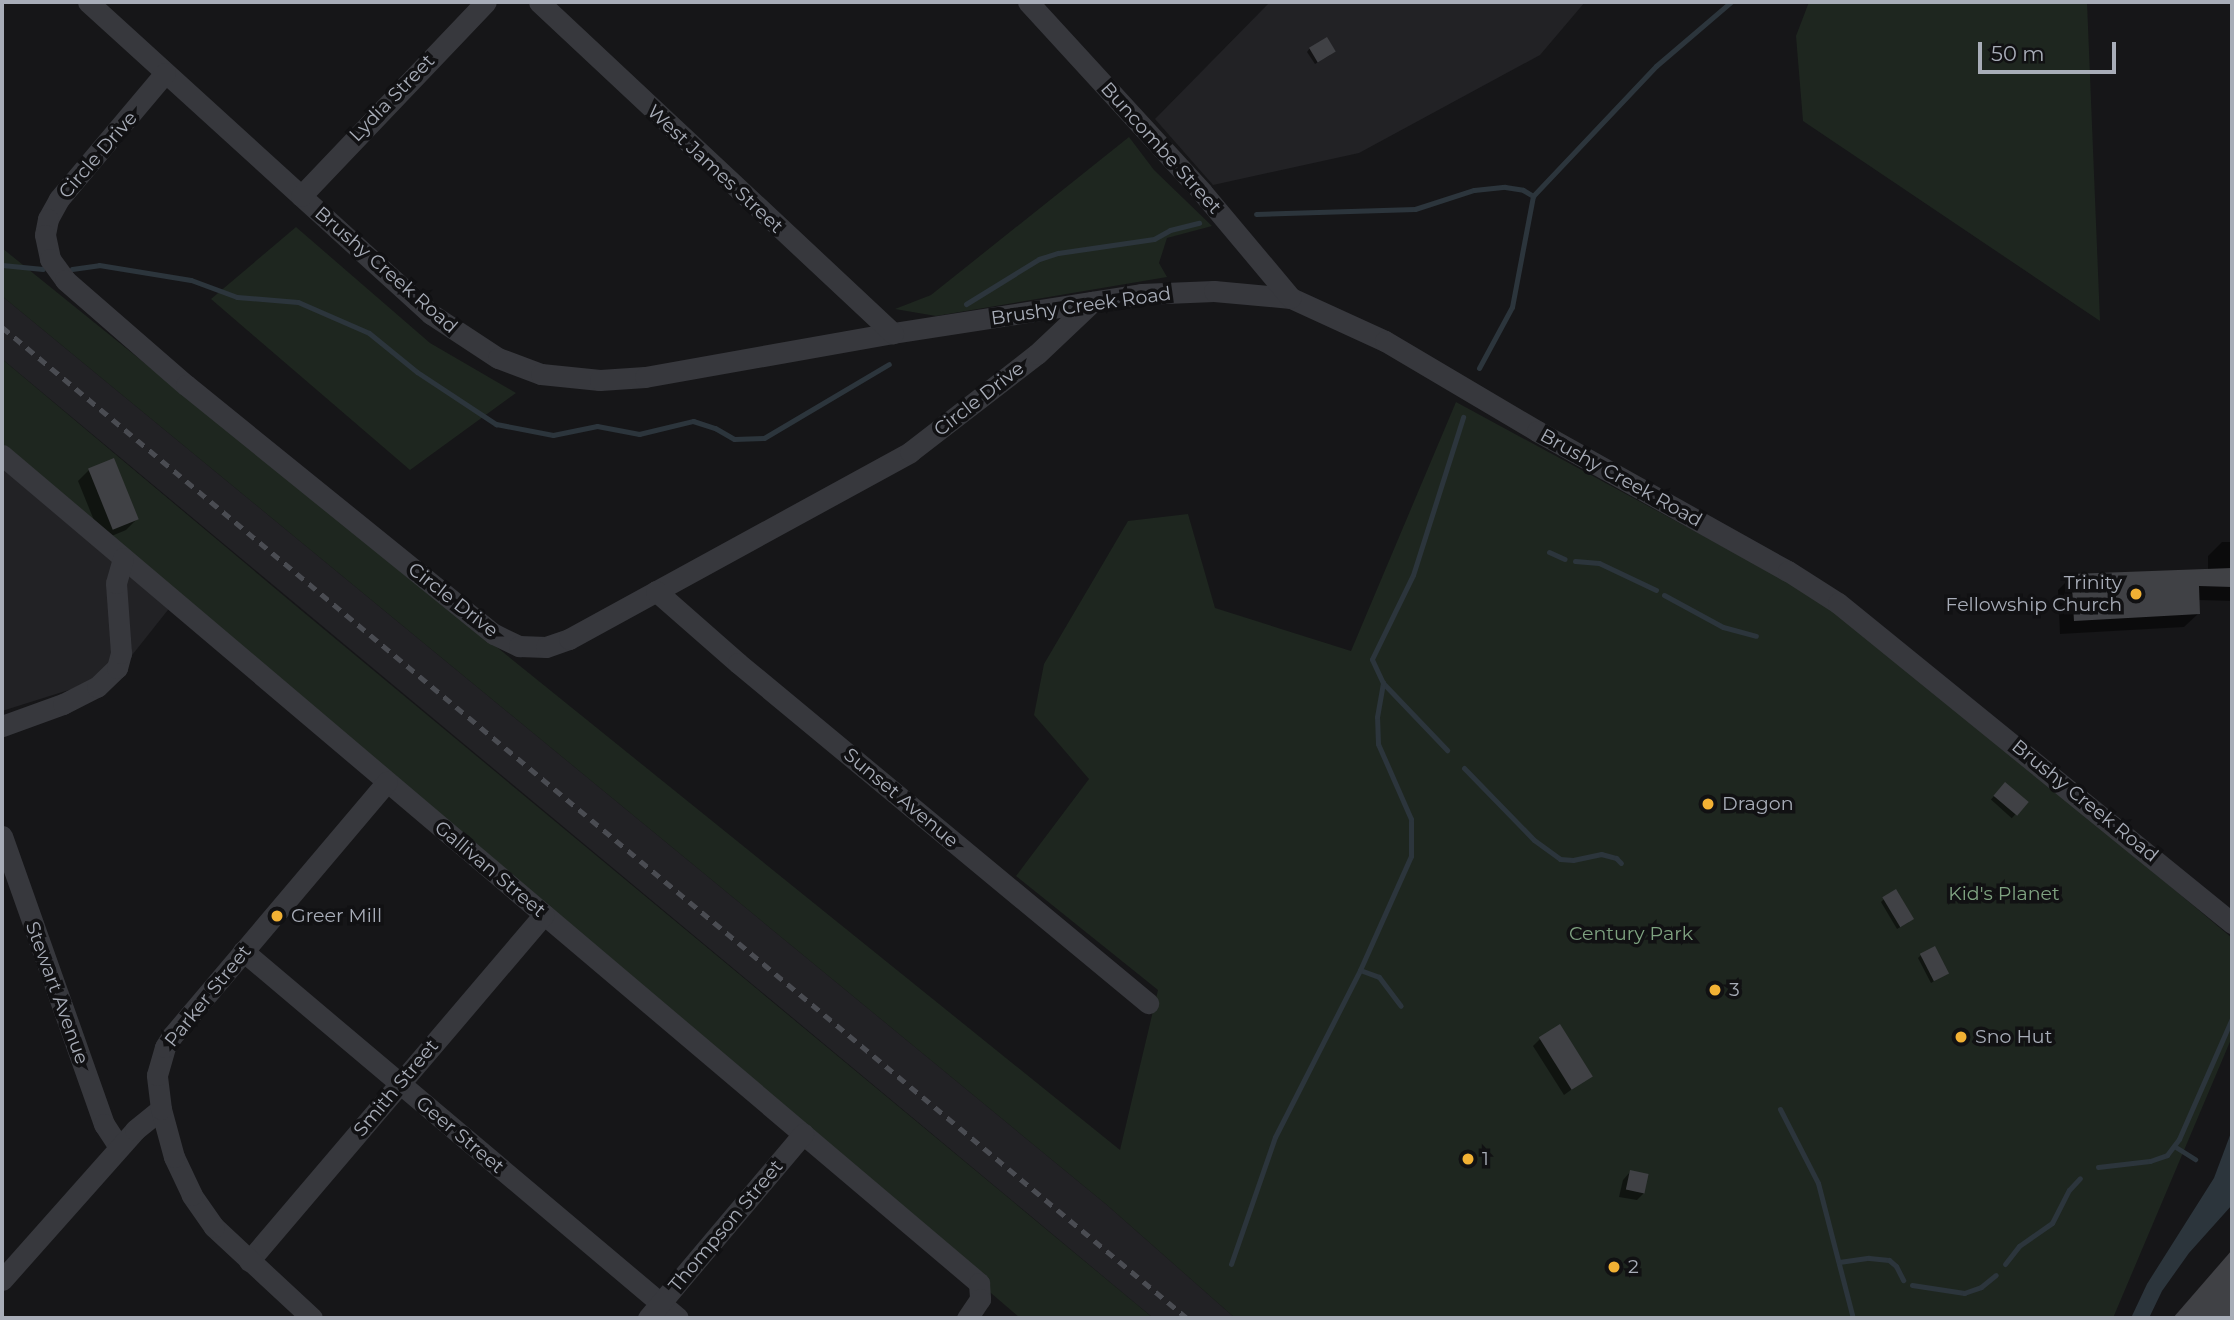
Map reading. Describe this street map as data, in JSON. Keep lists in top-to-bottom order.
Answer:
{
  "streets": {
    "street": [
      "Lydia Street",
      "Buncombe Street",
      "Circle Drive",
      "West James Street",
      "Brushy Creek Road",
      "Sunset Avenue",
      "Gallivan Street",
      "Stewart Avenue",
      "Parker Street",
      "Smith Street",
      "Geer Street",
      "Thompson Street"
    ]
  },
  "crossings": [
    ["Lydia Street", "Brushy Creek Road"],
    ["Buncombe Street", "Brushy Creek Road"],
    ["Circle Drive", "Brushy Creek Road"],
    ["Circle Drive", "Sunset Avenue"],
    ["West James Street", "Brushy Creek Road"],
    ["Gallivan Street", "Parker Street"],
    ["Gallivan Street", "Smith Street"],
    ["Gallivan Street", "Thompson Street"],
    ["Parker Street", "Smith Street"],
    ["Parker Street", "Geer Street"],
    ["Smith Street", "Geer Street"],
    ["Geer Street", "Thompson Street"]
  ],
  "parks": ["Kid's Planet", "Century Park"],
  "places": [
    "Trinity Fellowship Church",
    "Dragon",
    "Greer Mill",
    "3",
    "Sno Hut",
    "1",
    "2"
  ],
  "scale_bar": "50 m"
}
